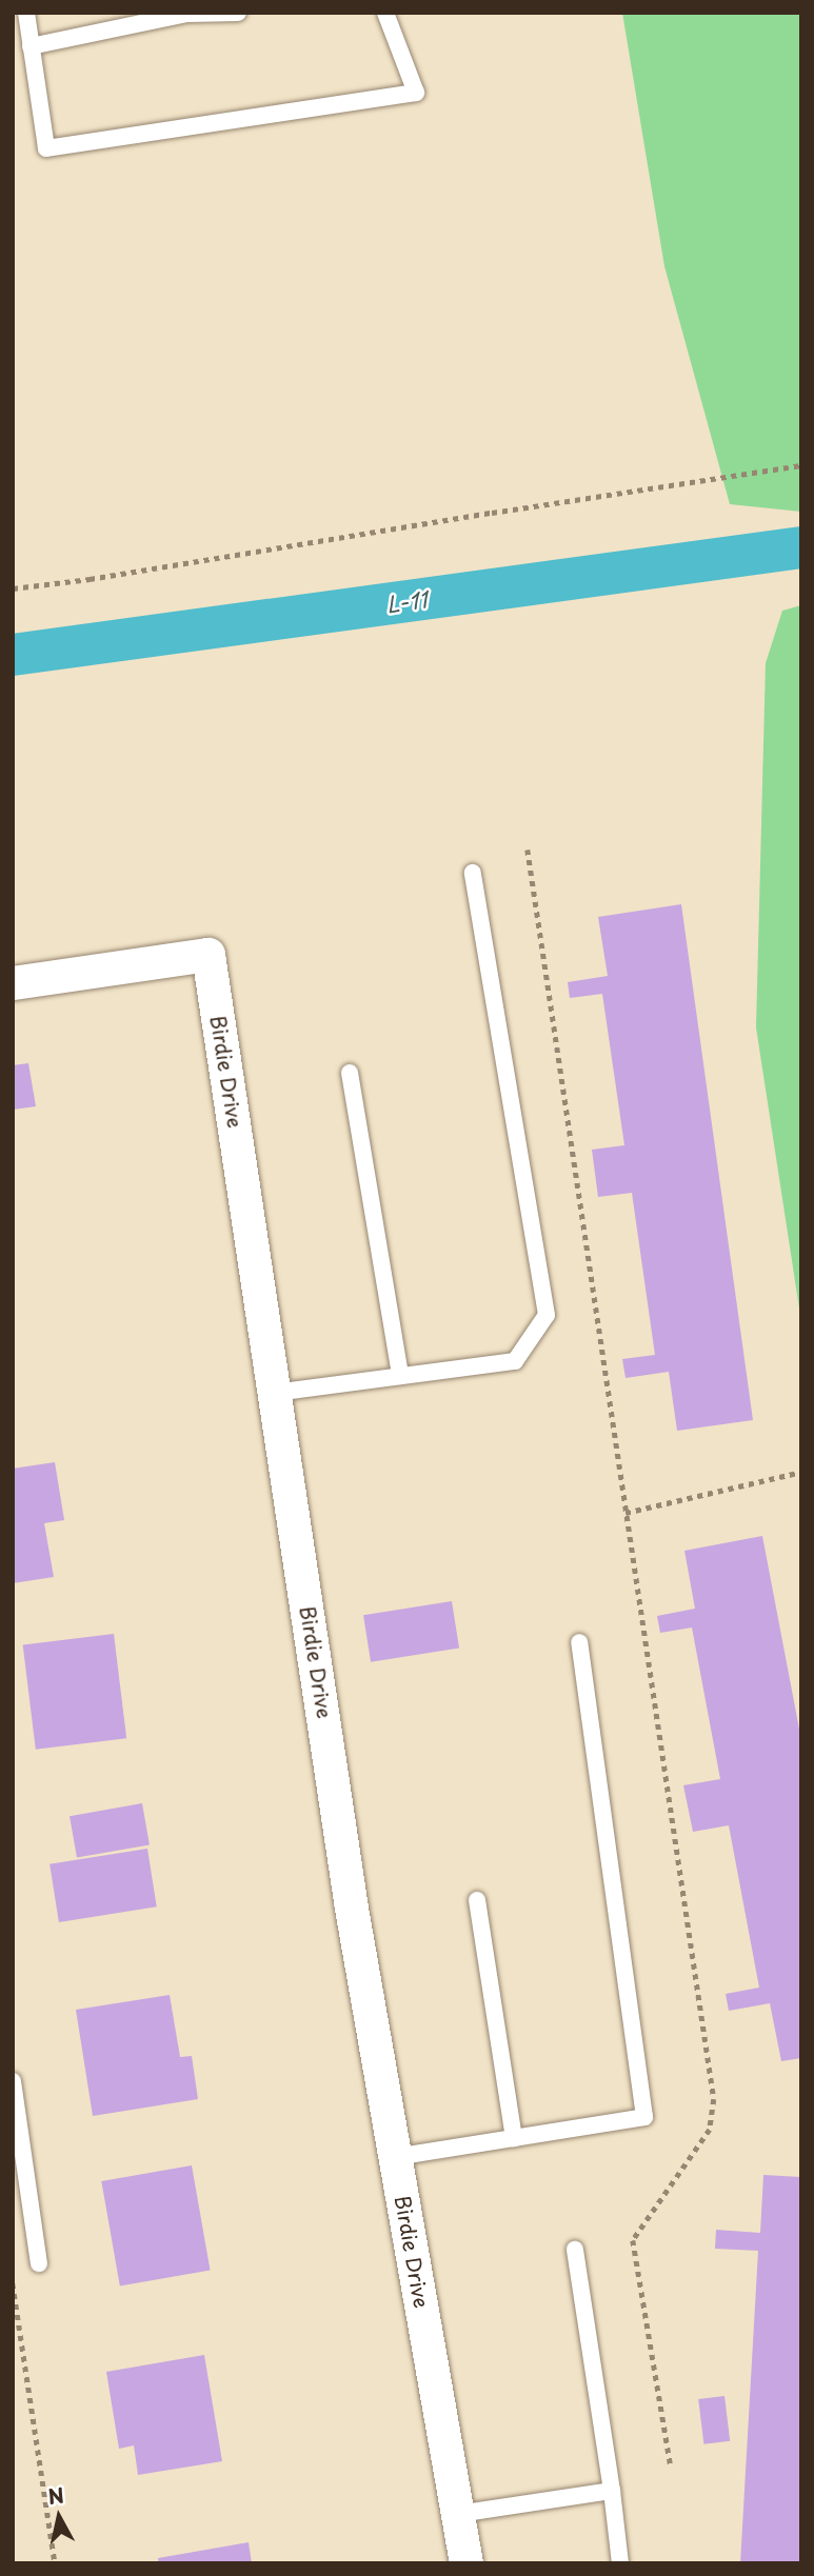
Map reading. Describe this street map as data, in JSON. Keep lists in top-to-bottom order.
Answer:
{
  "streets": {
    "street": ["Birdie Drive"]
  },
  "water": ["L-11"],
  "north": "top"
}
